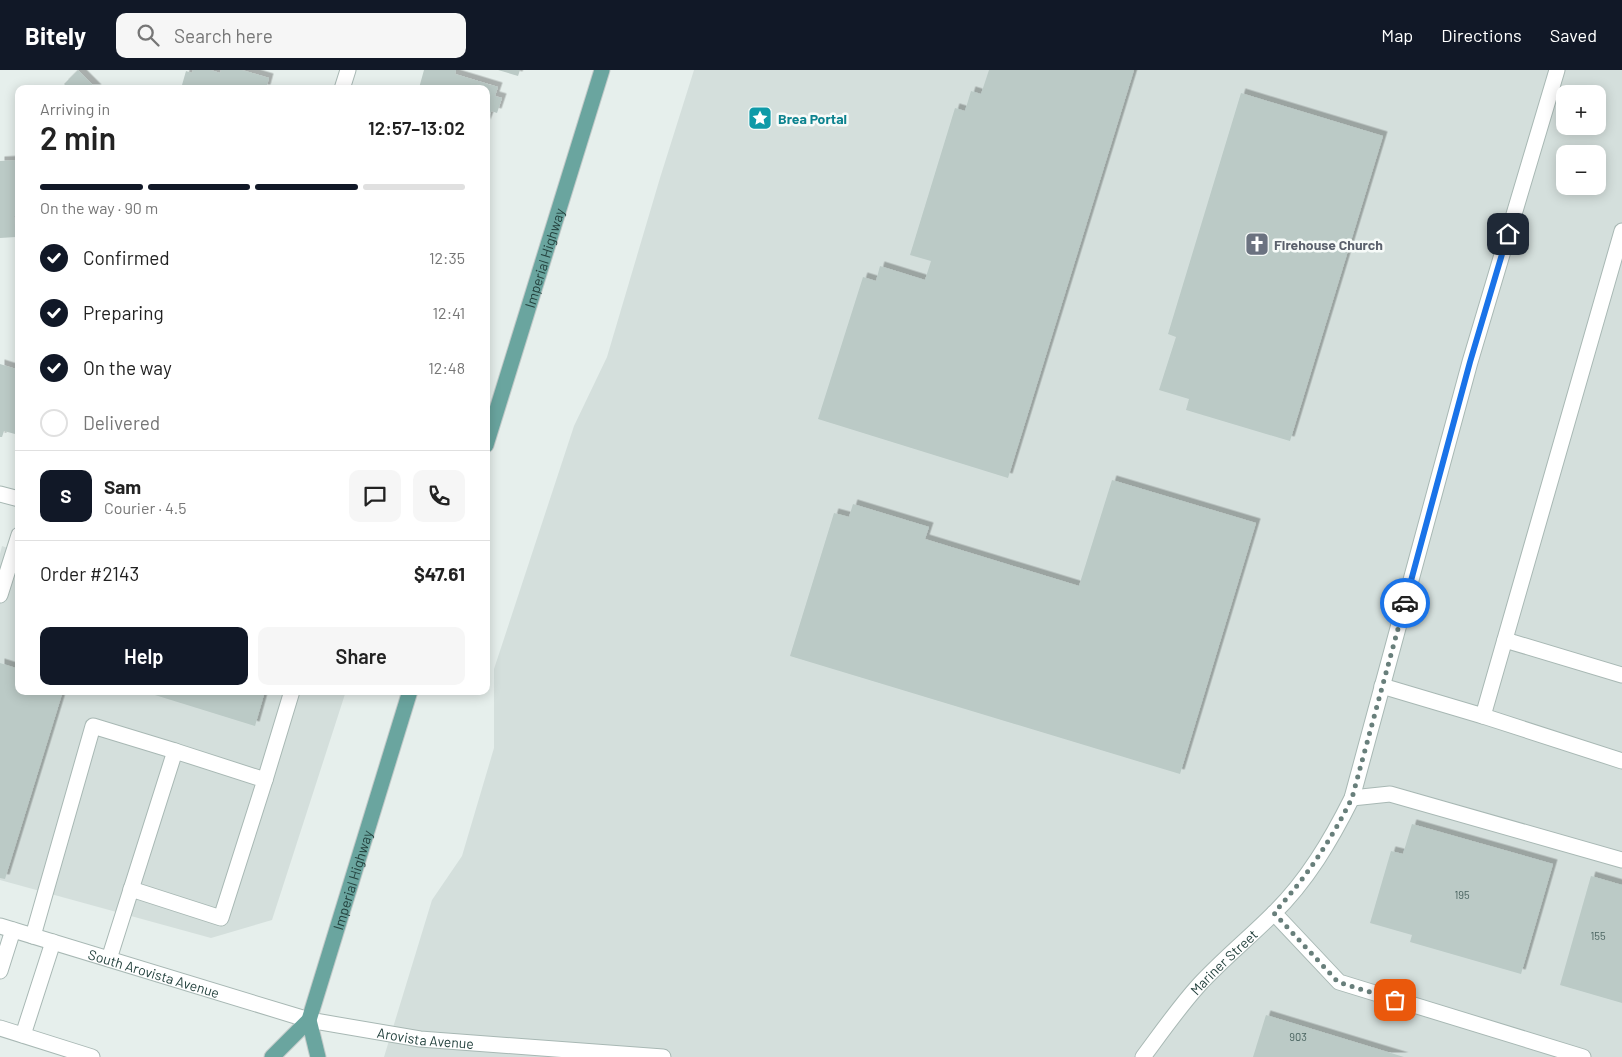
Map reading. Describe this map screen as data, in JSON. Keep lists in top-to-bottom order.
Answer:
{
  "streets": {
    "main road": ["Imperial Highway"],
    "street": ["Mariner Street", "South Arovista Avenue", "Arovista Avenue"]
  },
  "crossings": [
    ["Imperial Highway", "South Arovista Avenue"],
    ["Imperial Highway", "Arovista Avenue"],
    ["South Arovista Avenue", "Arovista Avenue"]
  ],
  "places": {
    "place": ["Brea Portal"],
    "church": ["Firehouse Church"]
  },
  "house_numbers": ["195", "155", "903"],
  "page": {
    "header": "Bitely",
    "search": "Search here",
    "nav": ["Map", "Directions", "Saved"],
    "map_buttons": ["+", "−"],
    "heading": ["2 min", "Arriving in", "12:57–13:02"],
    "panel": [
      "Sam",
      "Courier · 4.5",
      "Order #2143",
      "$47.61"
    ],
    "bar": "On the way · 90 m",
    "list": [
      ["Confirmed", "12:35"],
      ["Preparing", "12:41"],
      ["On the way", "12:48"],
      "Delivered"
    ],
    "round": "S",
    "buttons": ["Help", "Share"]
  }
}
